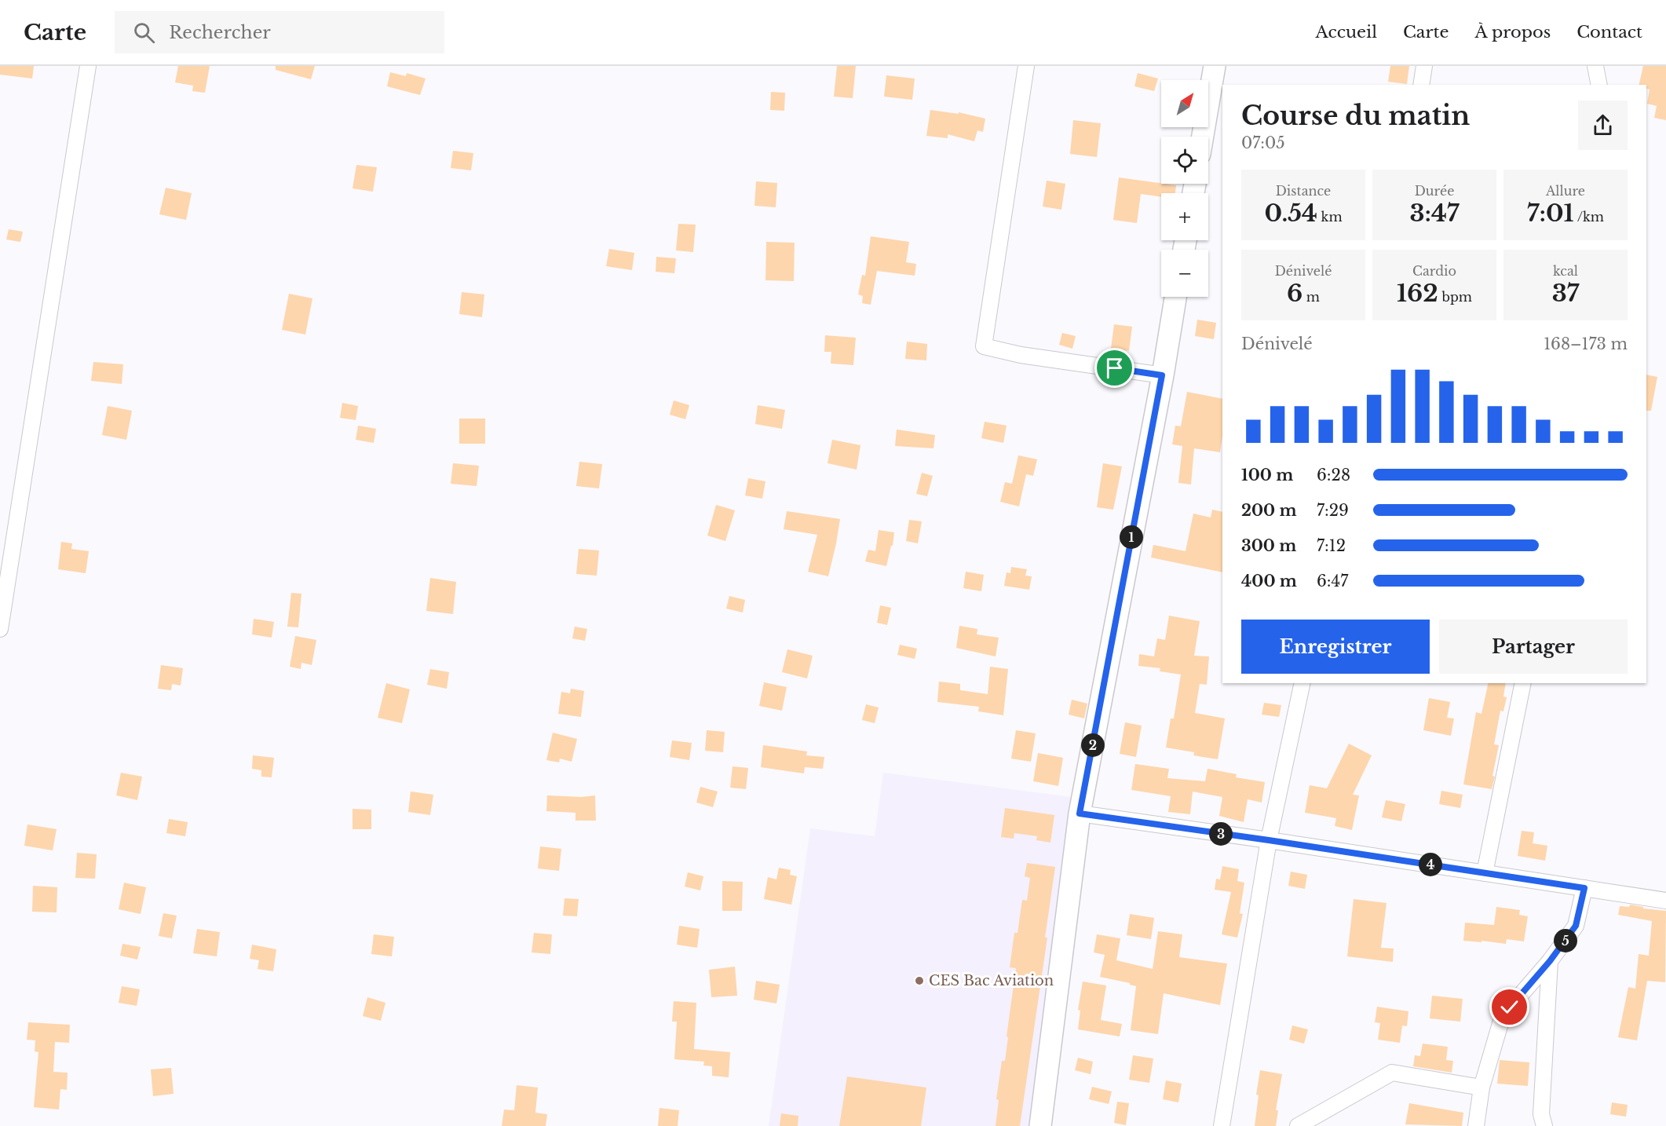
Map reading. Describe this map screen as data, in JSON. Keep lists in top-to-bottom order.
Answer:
{
  "places": ["CES Bac Aviation"],
  "north": "top right",
  "page": {
    "header": "Carte",
    "search": "Rechercher",
    "nav": [
      "Accueil",
      "Carte",
      "À propos",
      "Contact"
    ],
    "map_buttons": ["+", "−"],
    "heading": ["Course du matin", "07:05"],
    "stats": [
      ["Distance", "0.54 km"],
      ["Durée", "3:47"],
      ["Allure", "7:01 /km"],
      ["Dénivelé", "6 m"],
      ["Cardio", "162 bpm"],
      ["kcal", "37"]
    ],
    "chart": ["Dénivelé", "168–173 m"],
    "list": [
      {
        "name": "100 m",
        "note": "6:28"
      },
      {
        "name": "200 m",
        "note": "7:29"
      },
      {
        "name": "300 m",
        "note": "7:12"
      },
      {
        "name": "400 m",
        "note": "6:47"
      }
    ],
    "pins": [
      "1",
      "2",
      "3",
      "4",
      "5"
    ],
    "buttons": ["Enregistrer", "Partager"]
  }
}
